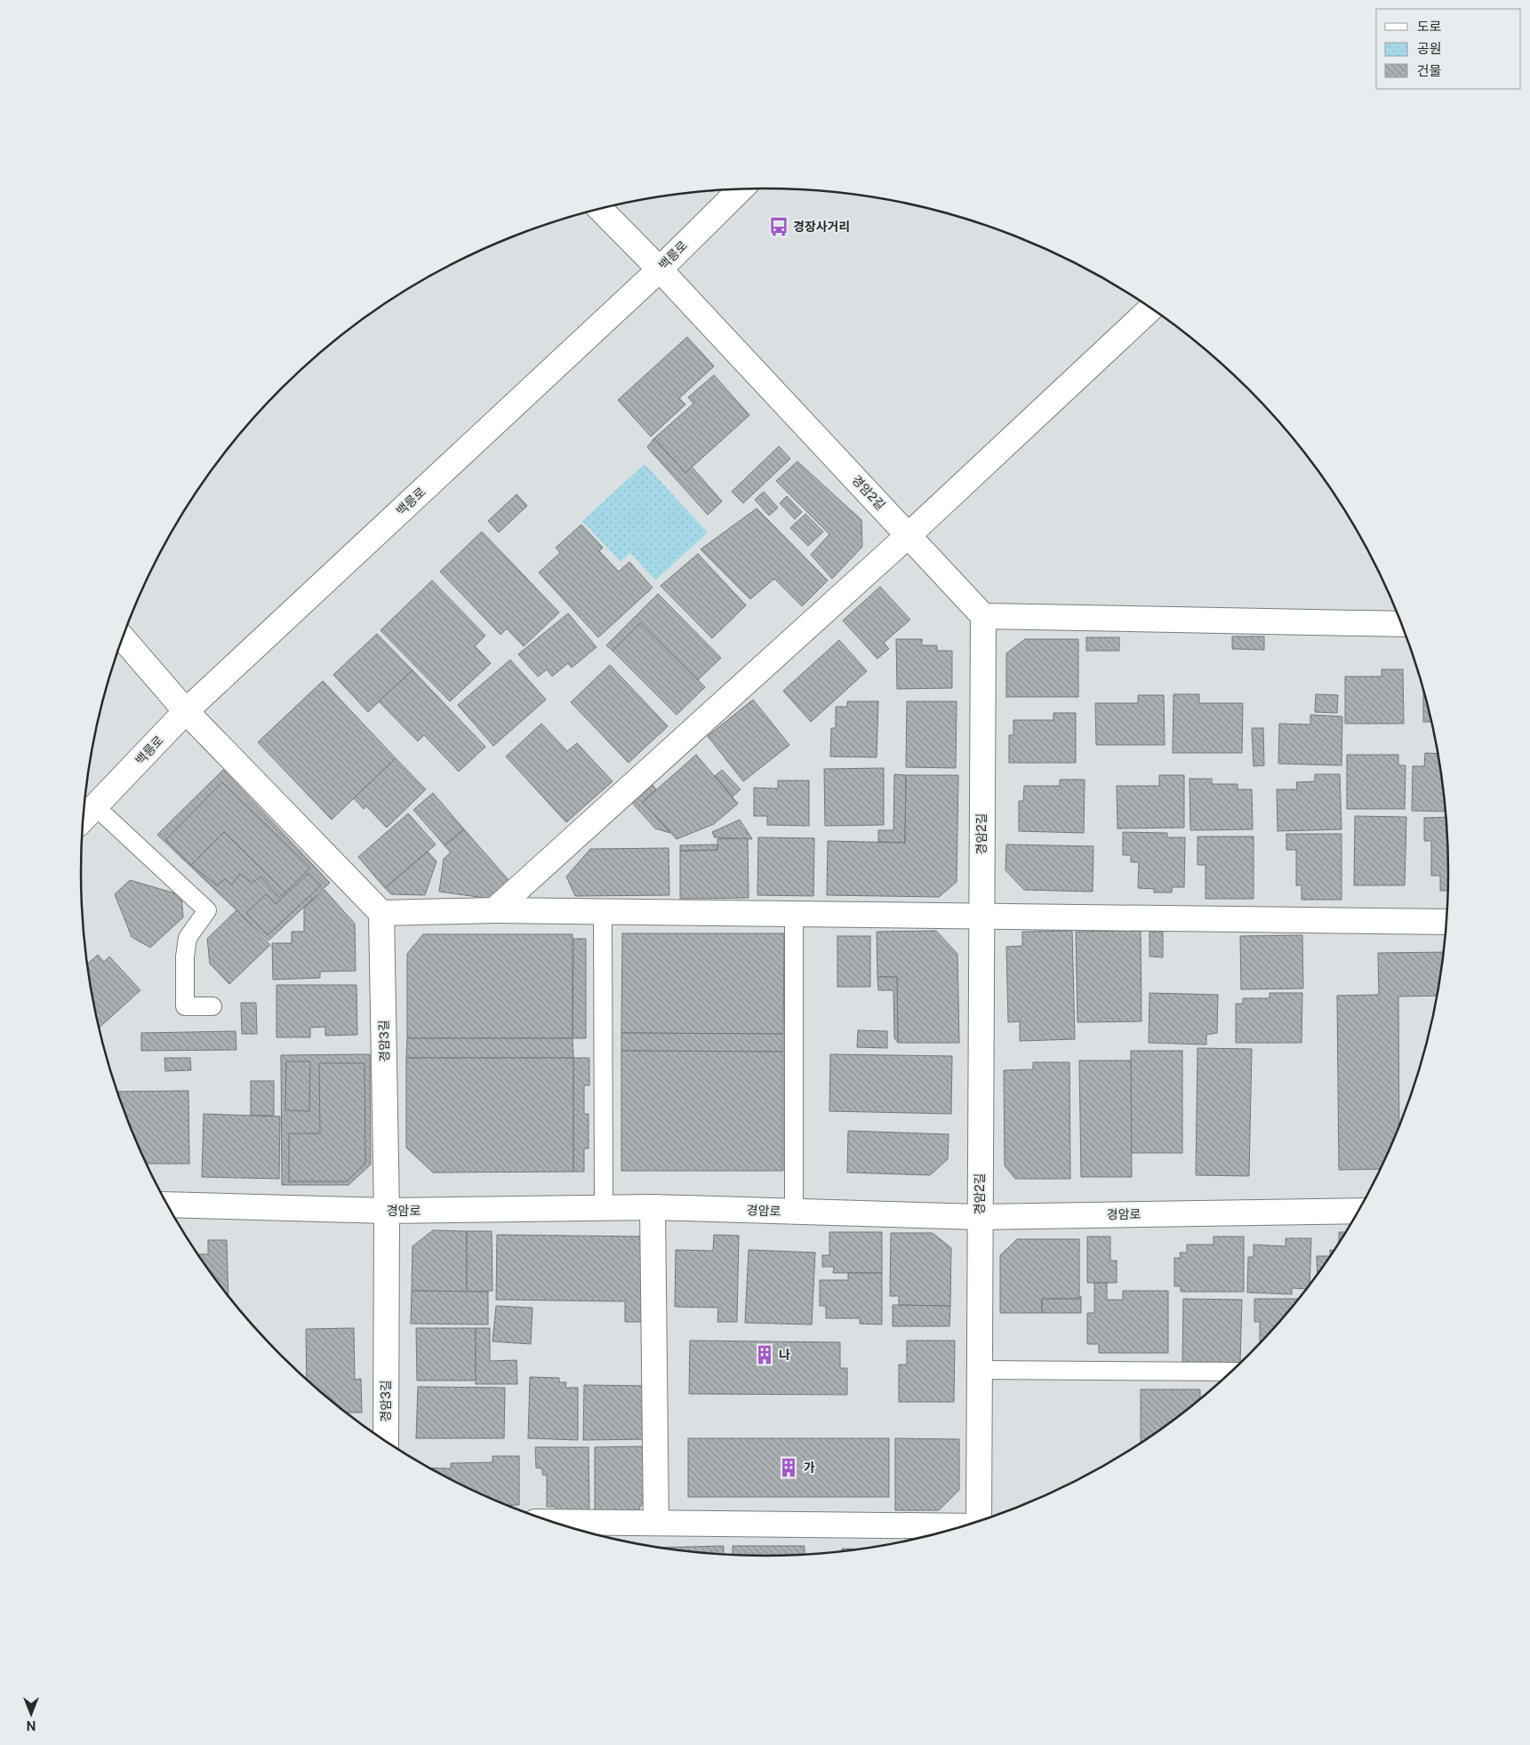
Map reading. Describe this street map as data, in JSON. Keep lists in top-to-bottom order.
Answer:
{
  "streets": {
    "street": [
      "백릉로",
      "경암2길",
      "경암3길",
      "경암로"
    ]
  },
  "crossings": [
    ["백릉로", "경암2길"],
    ["경암2길", "경암로"],
    ["경암3길", "경암로"]
  ],
  "places": {
    "bus stop": ["경장사거리"],
    "building": ["나", "가"]
  },
  "legend": ["도로", "공원", "건물"],
  "north": "bottom"
}
